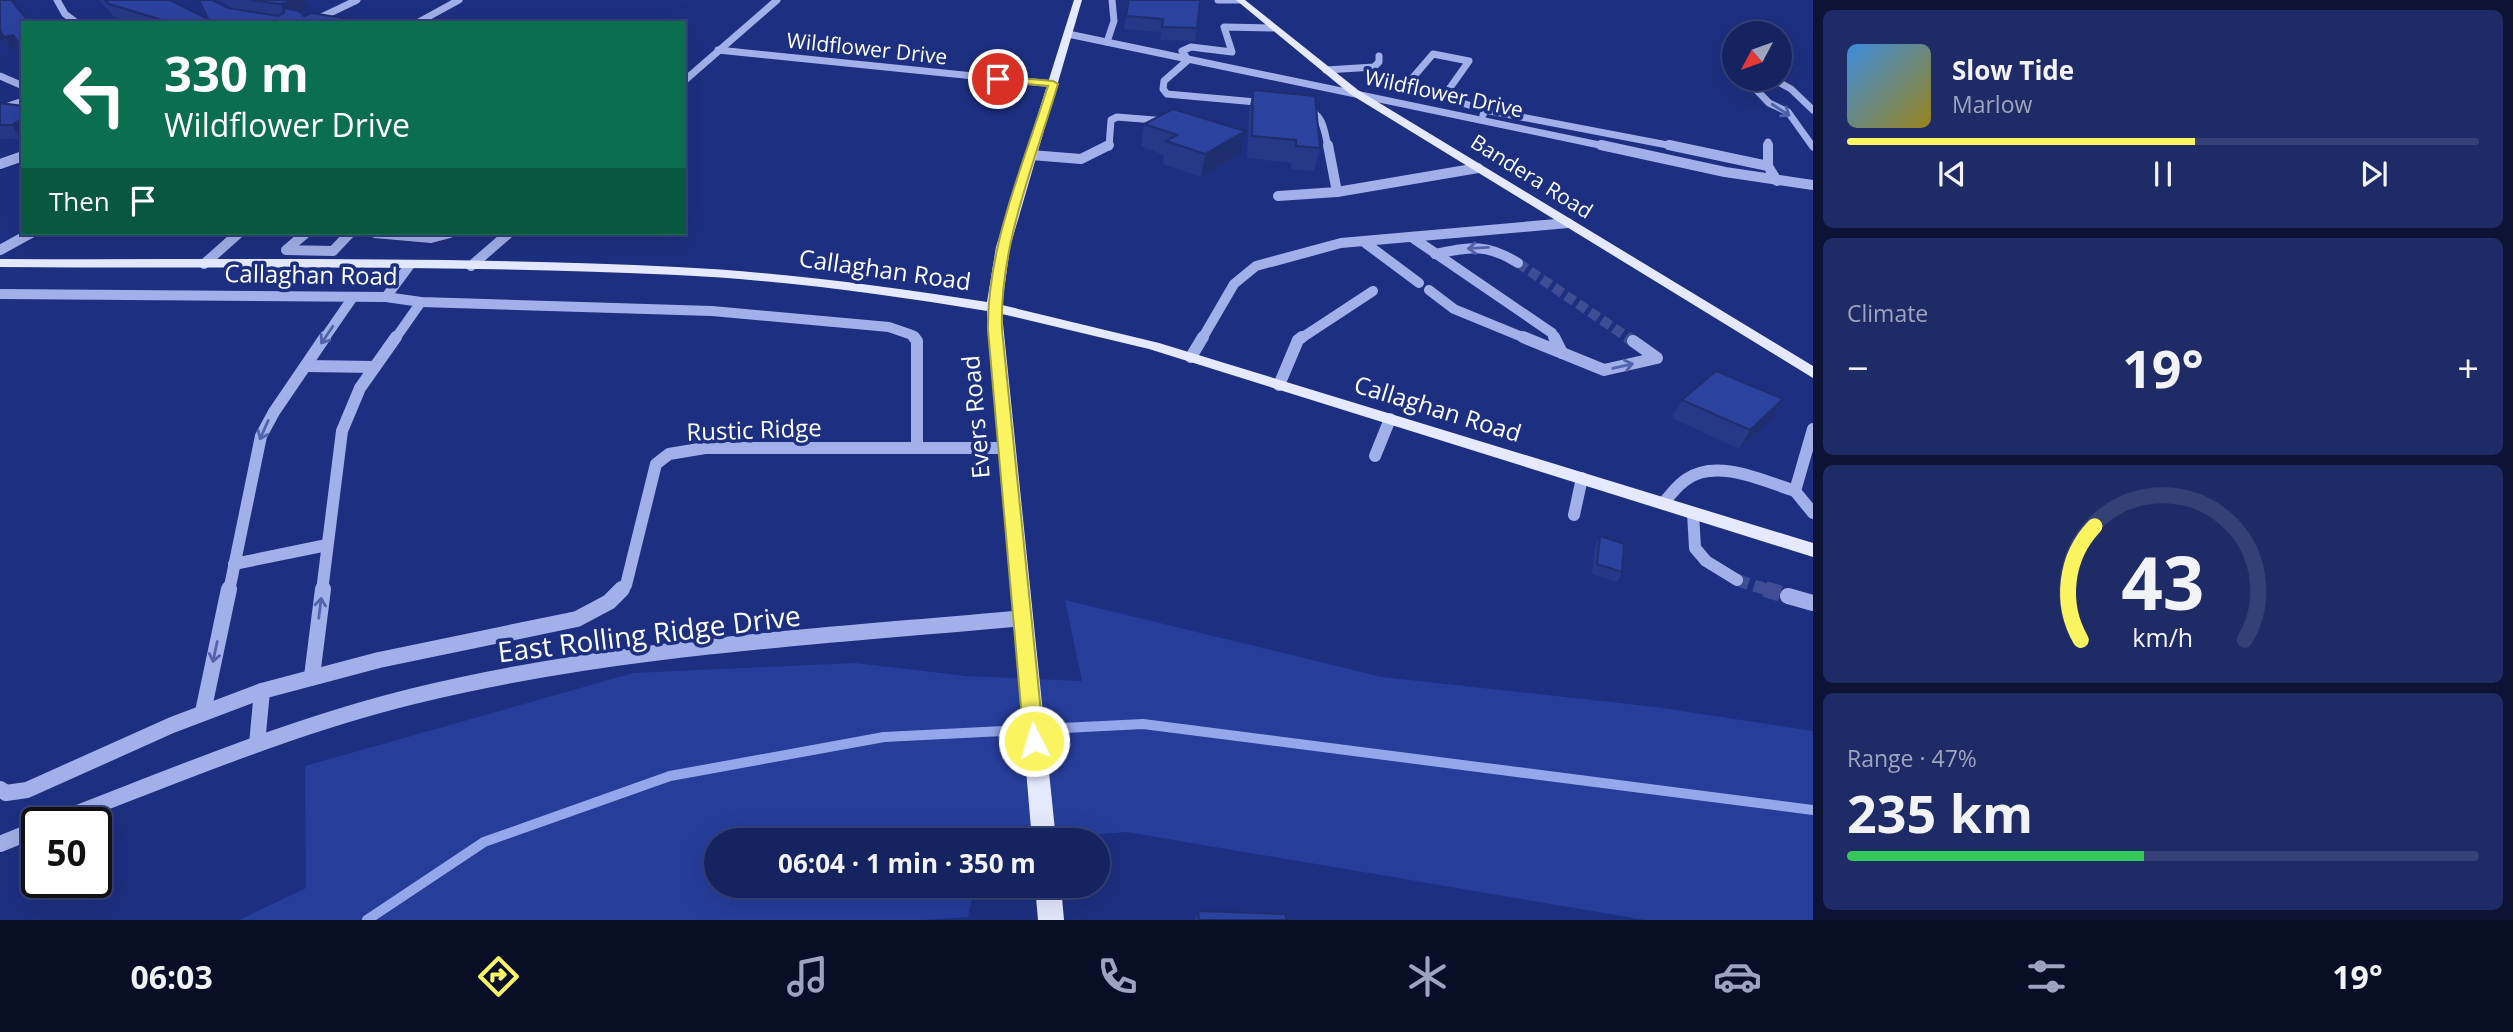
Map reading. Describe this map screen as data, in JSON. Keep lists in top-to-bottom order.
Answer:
{
  "streets": {
    "main road": ["Bandera Road", "Callaghan Road", "Evers Road"],
    "street": ["Wildflower Drive", "Rustic Ridge", "East Rolling Ridge Drive"]
  },
  "crossings": [
    ["Wildflower Drive", "Bandera Road"],
    ["Wildflower Drive", "Evers Road"],
    ["Callaghan Road", "Evers Road"],
    ["Callaghan Road", "Rustic Ridge"],
    ["Evers Road", "Rustic Ridge"],
    ["Evers Road", "East Rolling Ridge Drive"],
    ["Rustic Ridge", "East Rolling Ridge Drive"]
  ],
  "north": "bottom left",
  "page": {
    "turn": ["330 m", "Wildflower Drive"],
    "song": ["Slow Tide", "Marlow"],
    "then": "Then",
    "tile": [
      "Climate",
      ["Range · 47%", "235 km"]
    ],
    "heat": ["−", "19°", "+"],
    "limit": "50",
    "trip": "06:04 · 1 min · 350 m",
    "tabs": ["06:03", "19°"],
    "gauge": ["43", "km/h"]
  }
}
